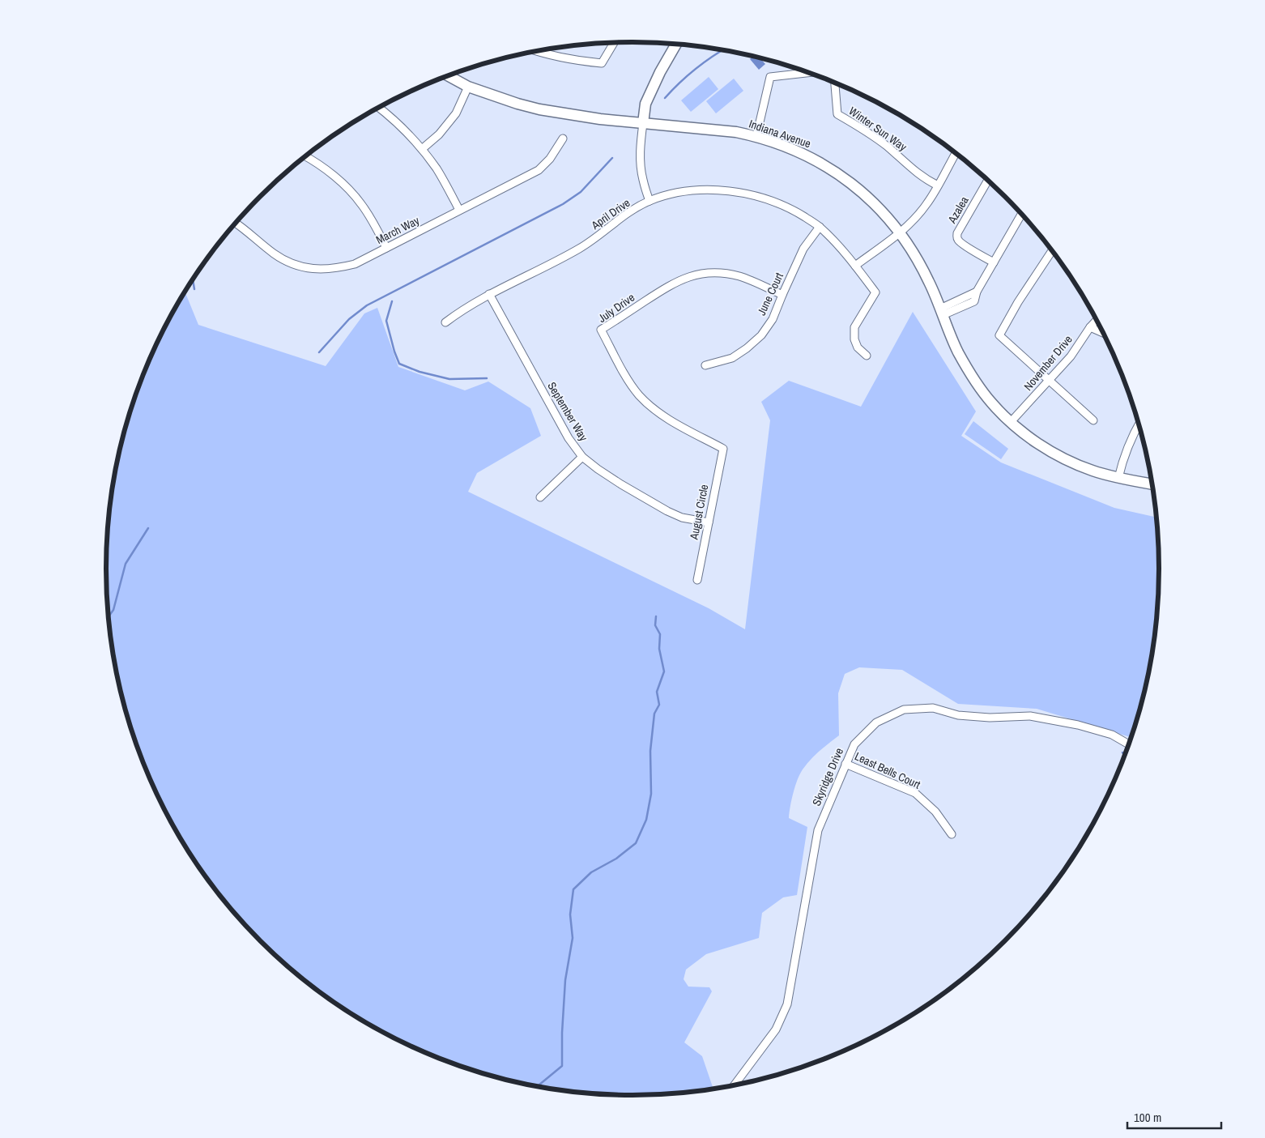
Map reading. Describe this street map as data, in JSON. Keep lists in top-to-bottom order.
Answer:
{
  "streets": {
    "street": [
      "Winter Sun Way",
      "Indiana Avenue",
      "Azalea",
      "April Drive",
      "March Way",
      "June Court",
      "July Drive",
      "November Drive",
      "September Way",
      "August Circle",
      "Least Bells Court",
      "Skyridge Drive"
    ]
  },
  "crossings": [
    ["Indiana Avenue", "November Drive"],
    ["April Drive", "June Court"],
    ["April Drive", "September Way"],
    ["June Court", "July Drive"],
    ["July Drive", "August Circle"],
    ["September Way", "August Circle"],
    ["Least Bells Court", "Skyridge Drive"]
  ],
  "scale_bar": "100 m"
}
